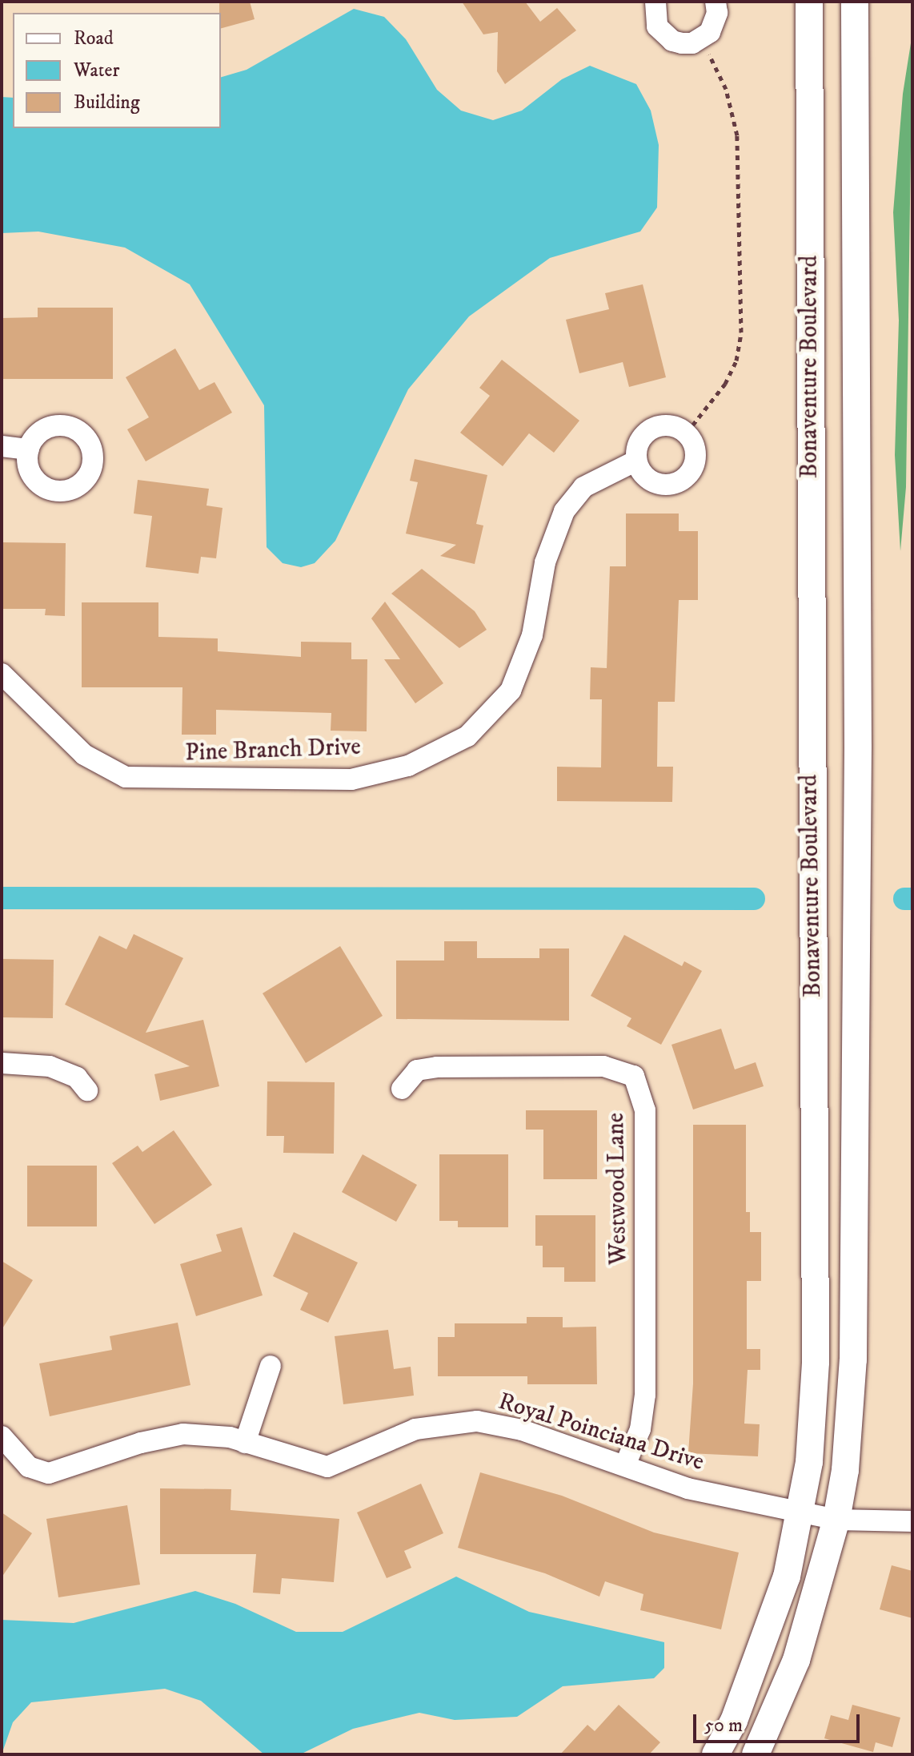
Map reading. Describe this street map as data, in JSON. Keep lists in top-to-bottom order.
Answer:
{
  "streets": {
    "main road": ["Bonaventure Boulevard"],
    "street": ["Pine Branch Drive", "Westwood Lane", "Royal Poinciana Drive"]
  },
  "crossings": [
    ["Bonaventure Boulevard", "Royal Poinciana Drive"],
    ["Westwood Lane", "Royal Poinciana Drive"]
  ],
  "legend": ["Road", "Water", "Building"],
  "scale_bar": "50 m"
}
